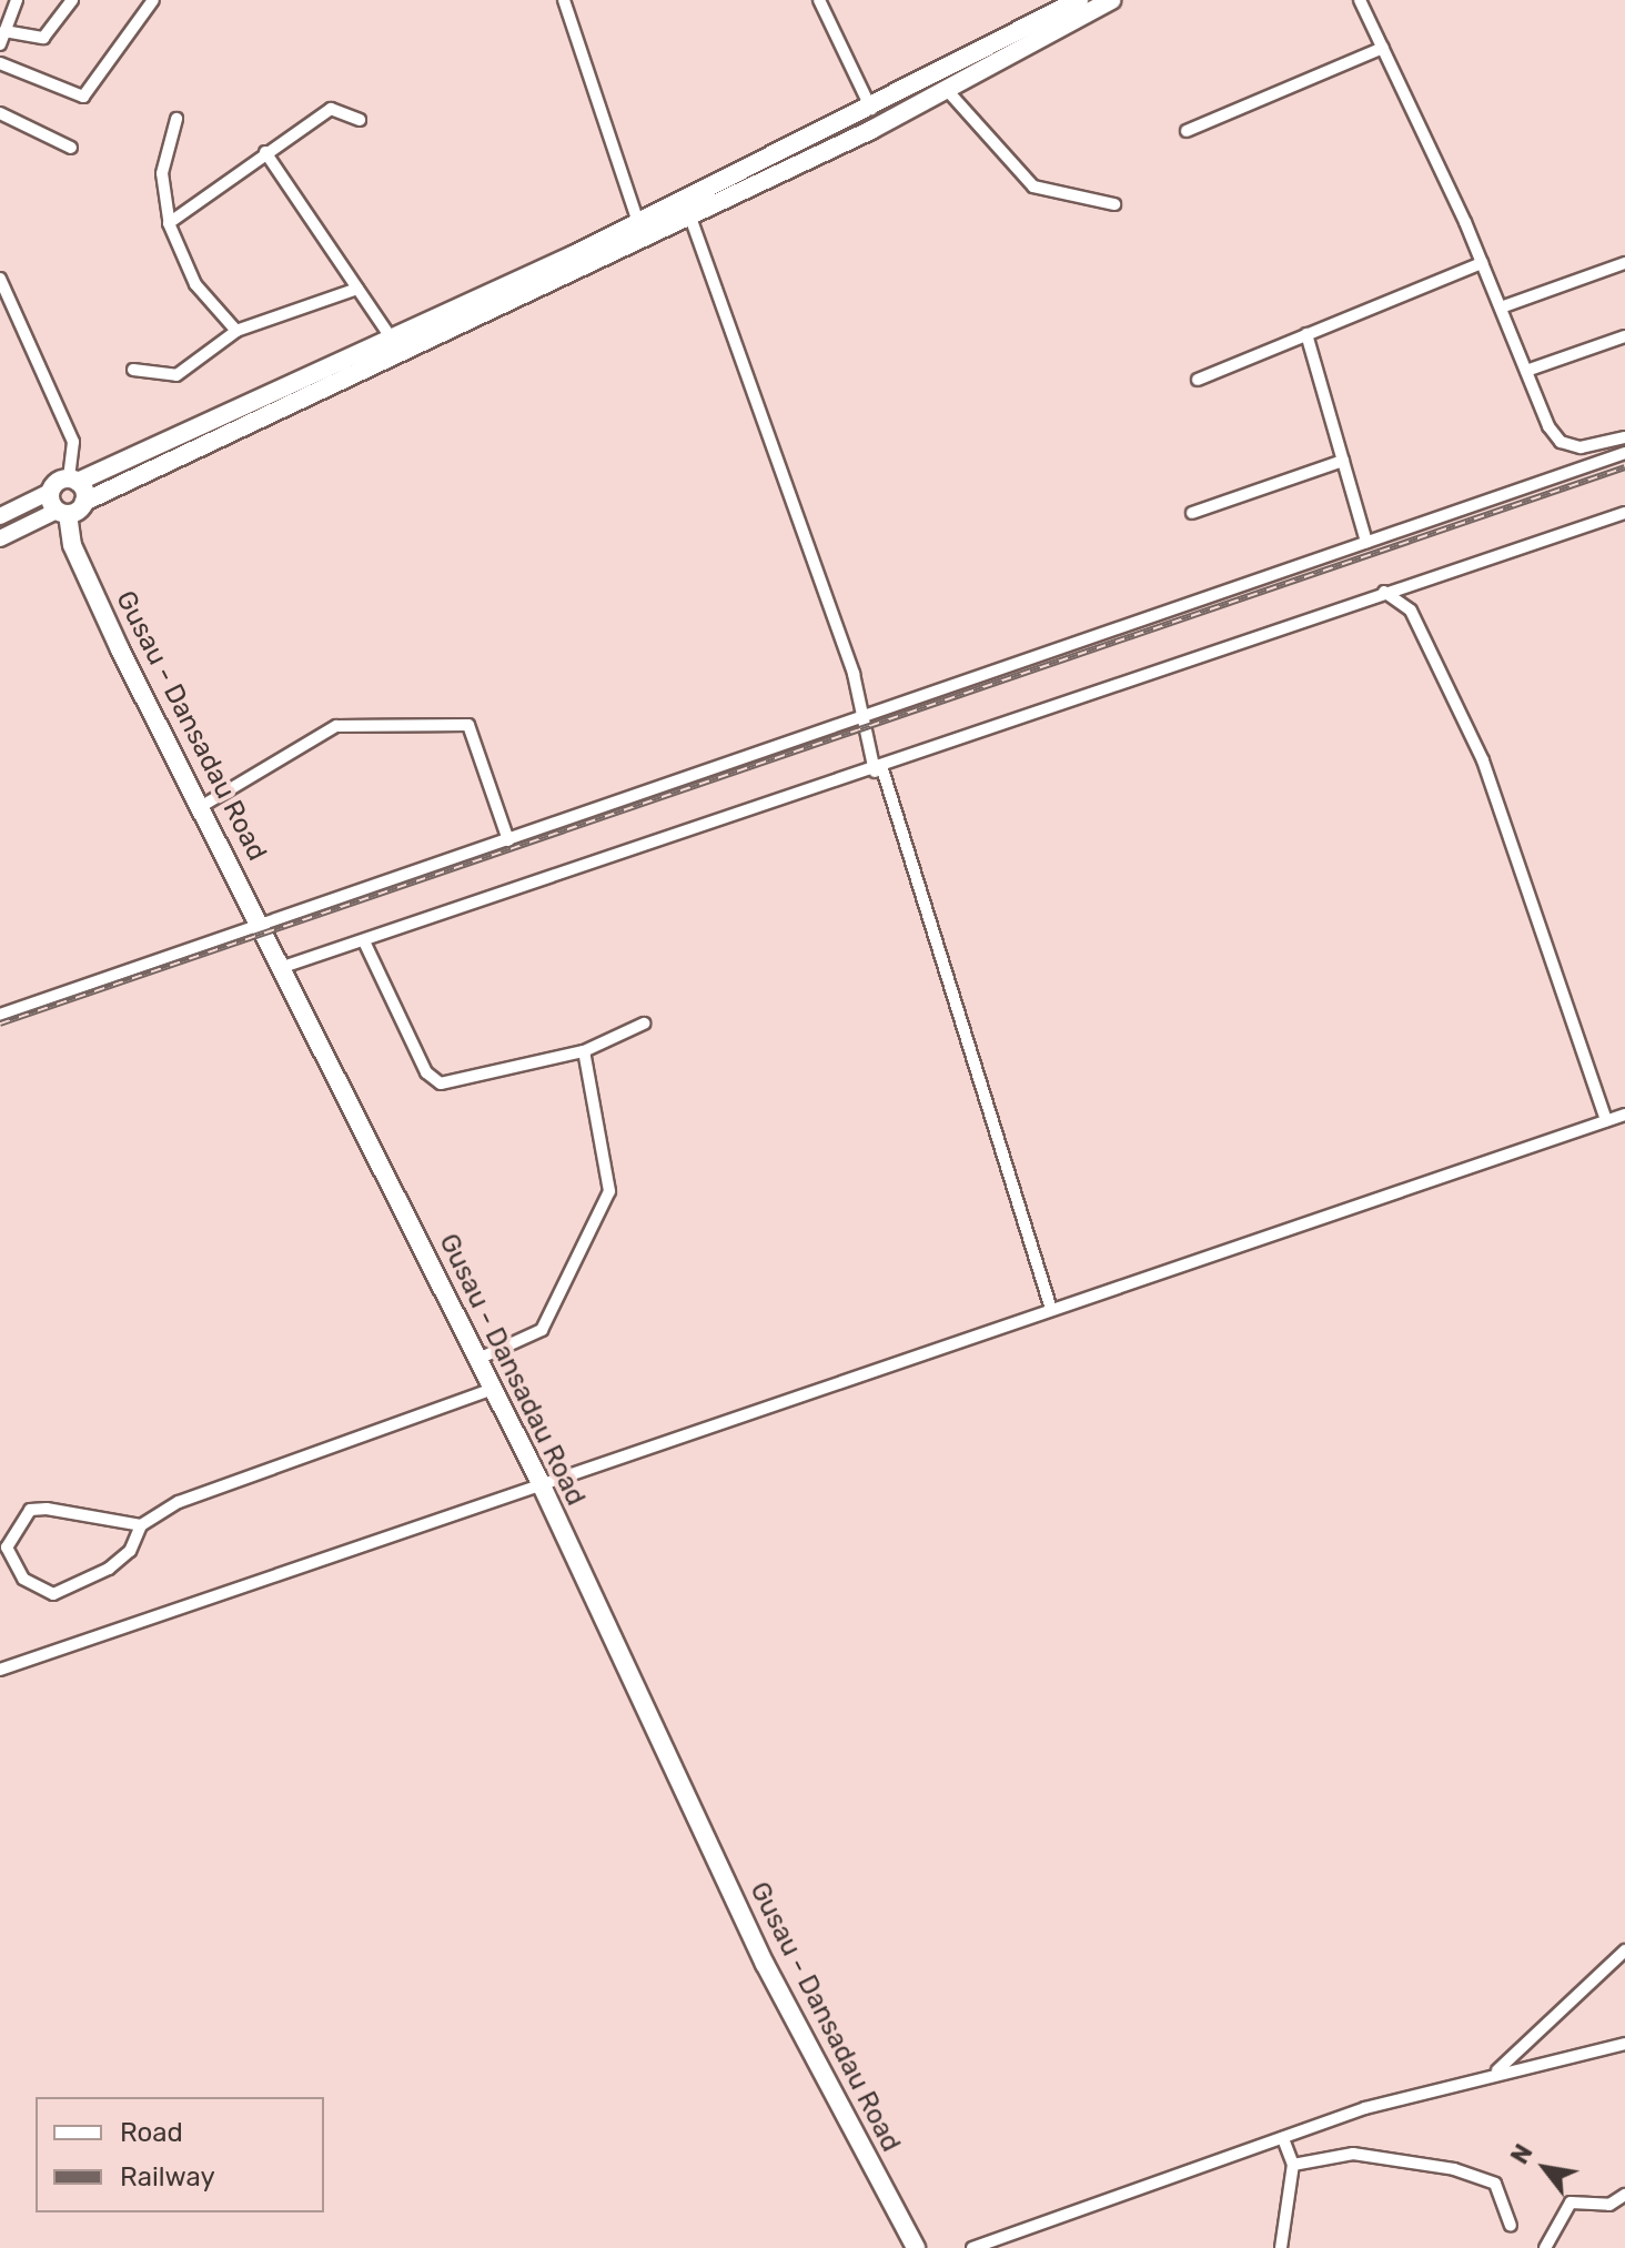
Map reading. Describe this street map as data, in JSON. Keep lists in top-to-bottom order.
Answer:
{
  "streets": {
    "main road": ["Gusau - Dansadau Road"]
  },
  "legend": ["Road", "Railway"],
  "north": "top left"
}
